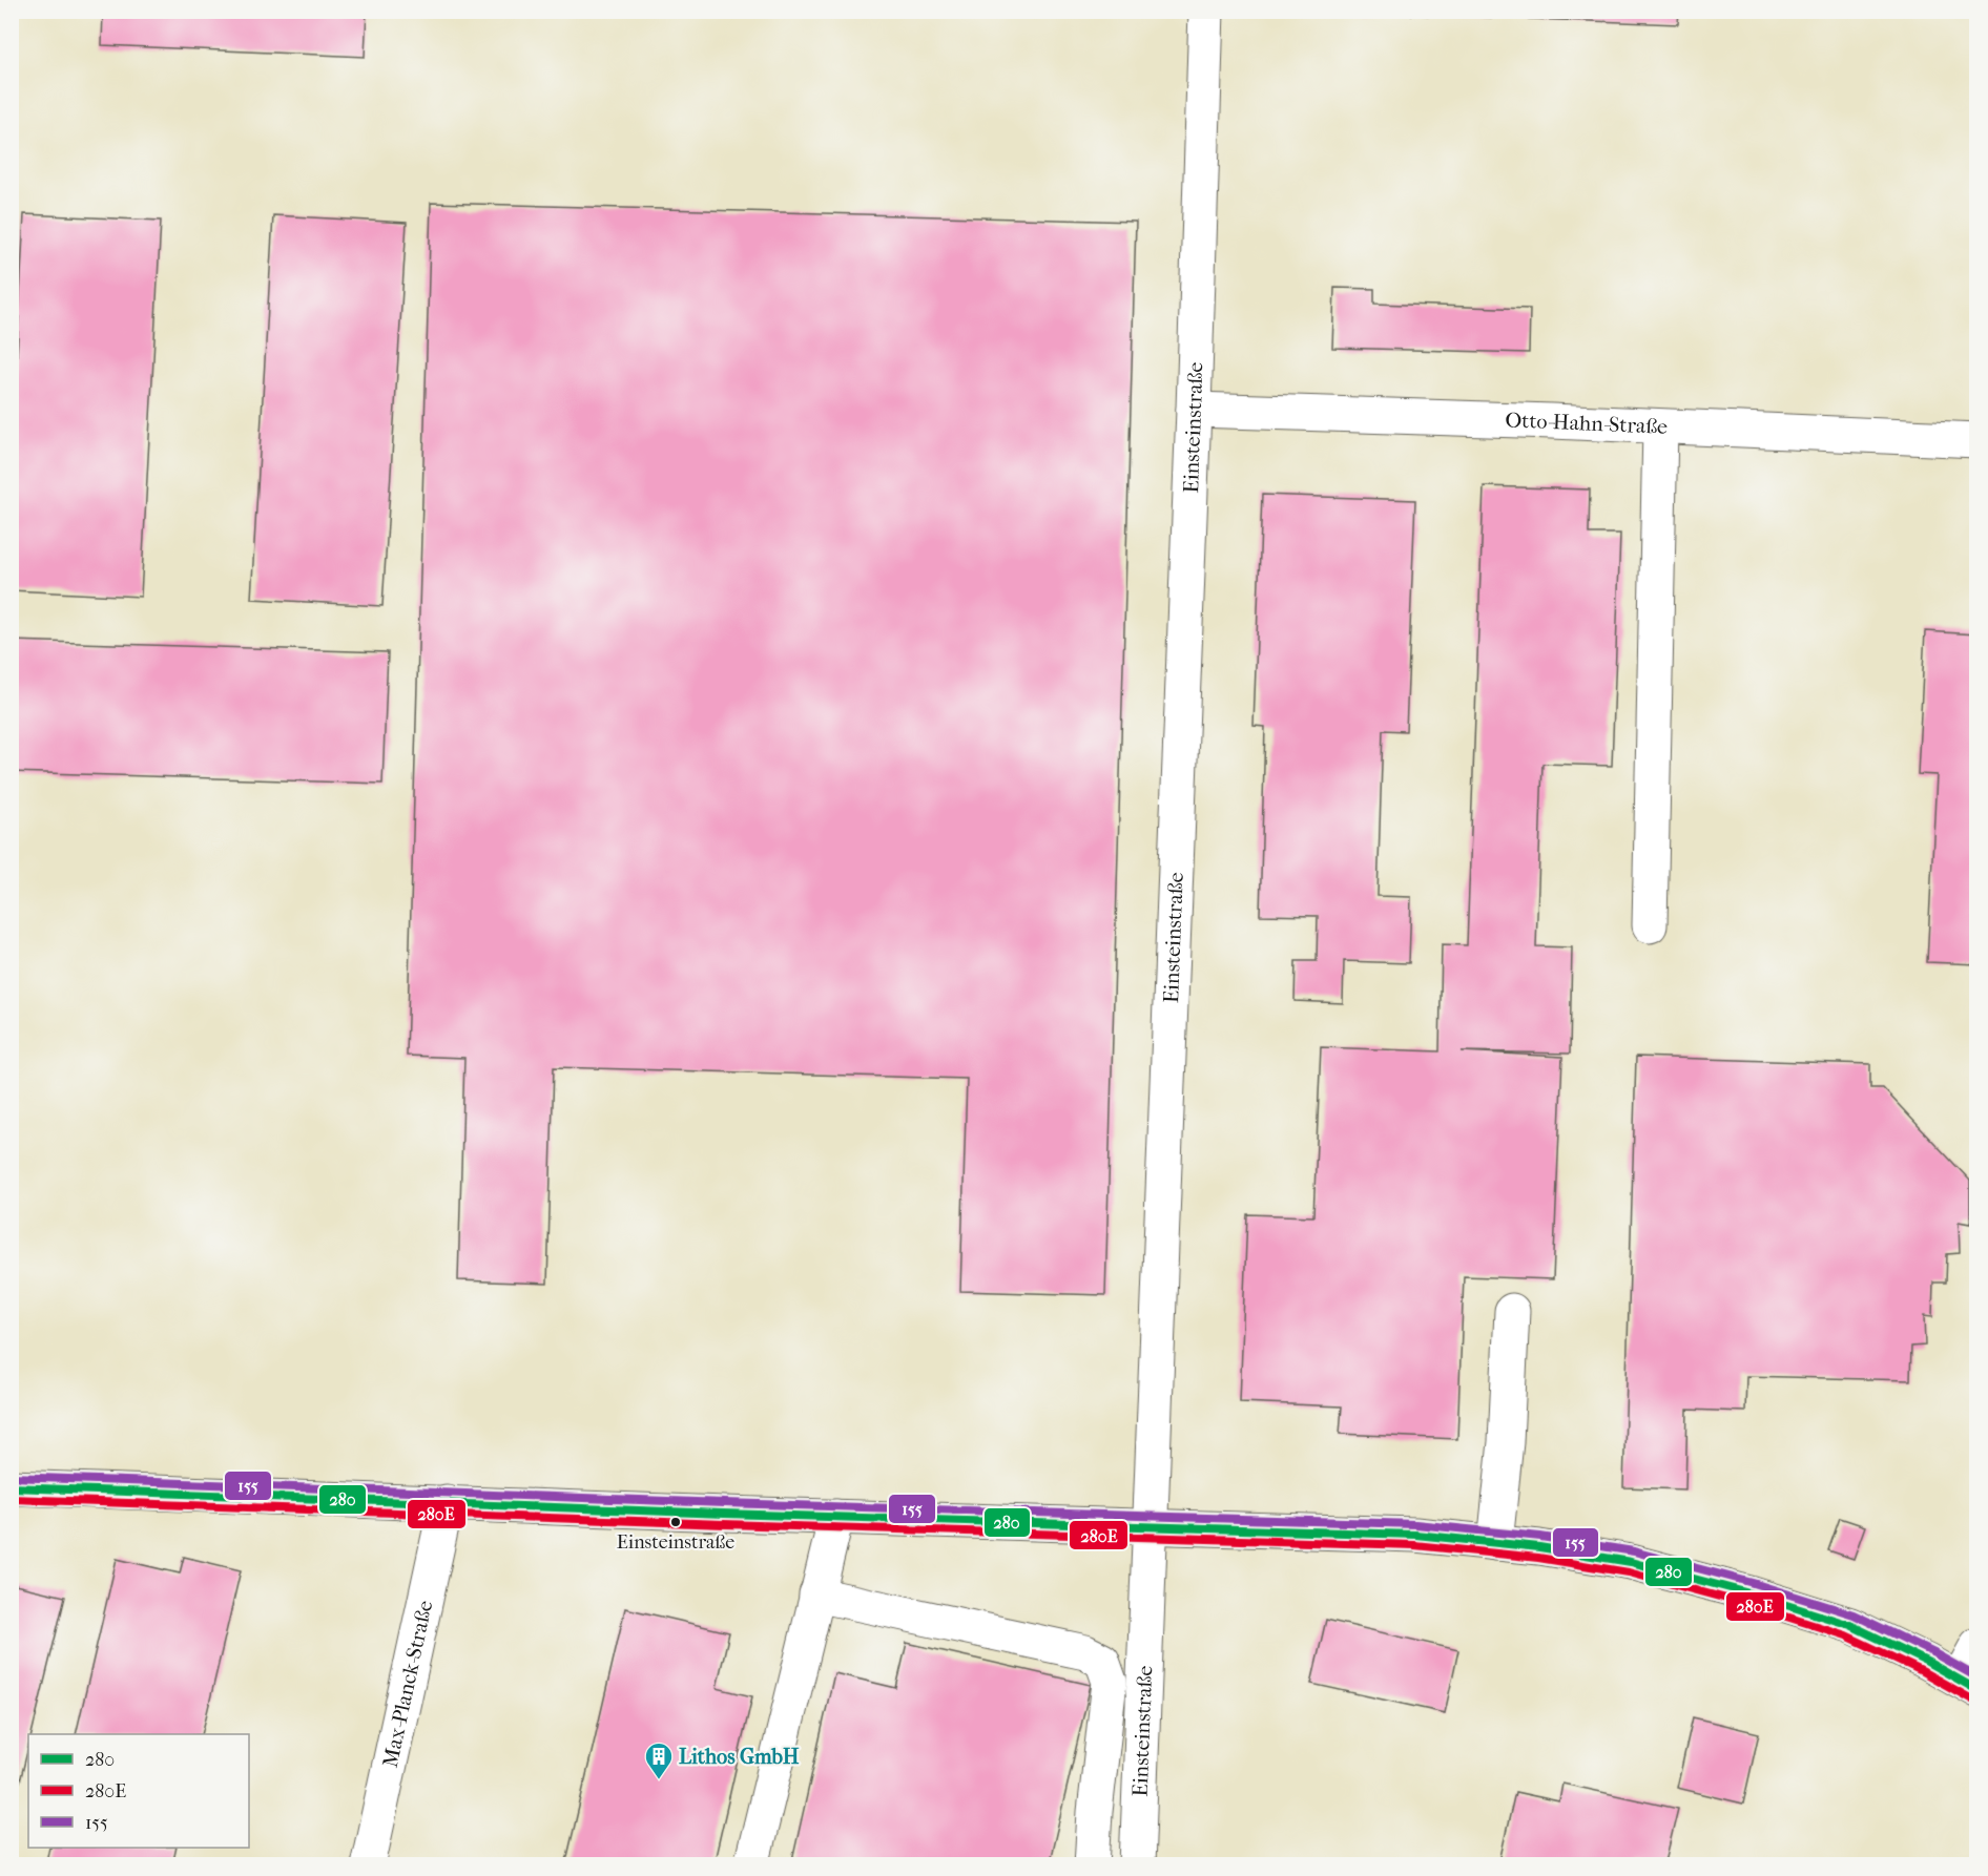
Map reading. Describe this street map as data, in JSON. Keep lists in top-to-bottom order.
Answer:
{
  "streets": {
    "street": ["Otto-Hahn-Straße", "Einsteinstraße", "Max-Planck-Straße"]
  },
  "crossings": [
    ["Otto-Hahn-Straße", "Einsteinstraße"]
  ],
  "places": {
    "other": ["Einsteinstraße"],
    "building": ["Lithos GmbH"]
  },
  "lines": ["transit line 155", "transit line 280", "transit line 280E"],
  "legend": ["280", "280E", "155"]
}
